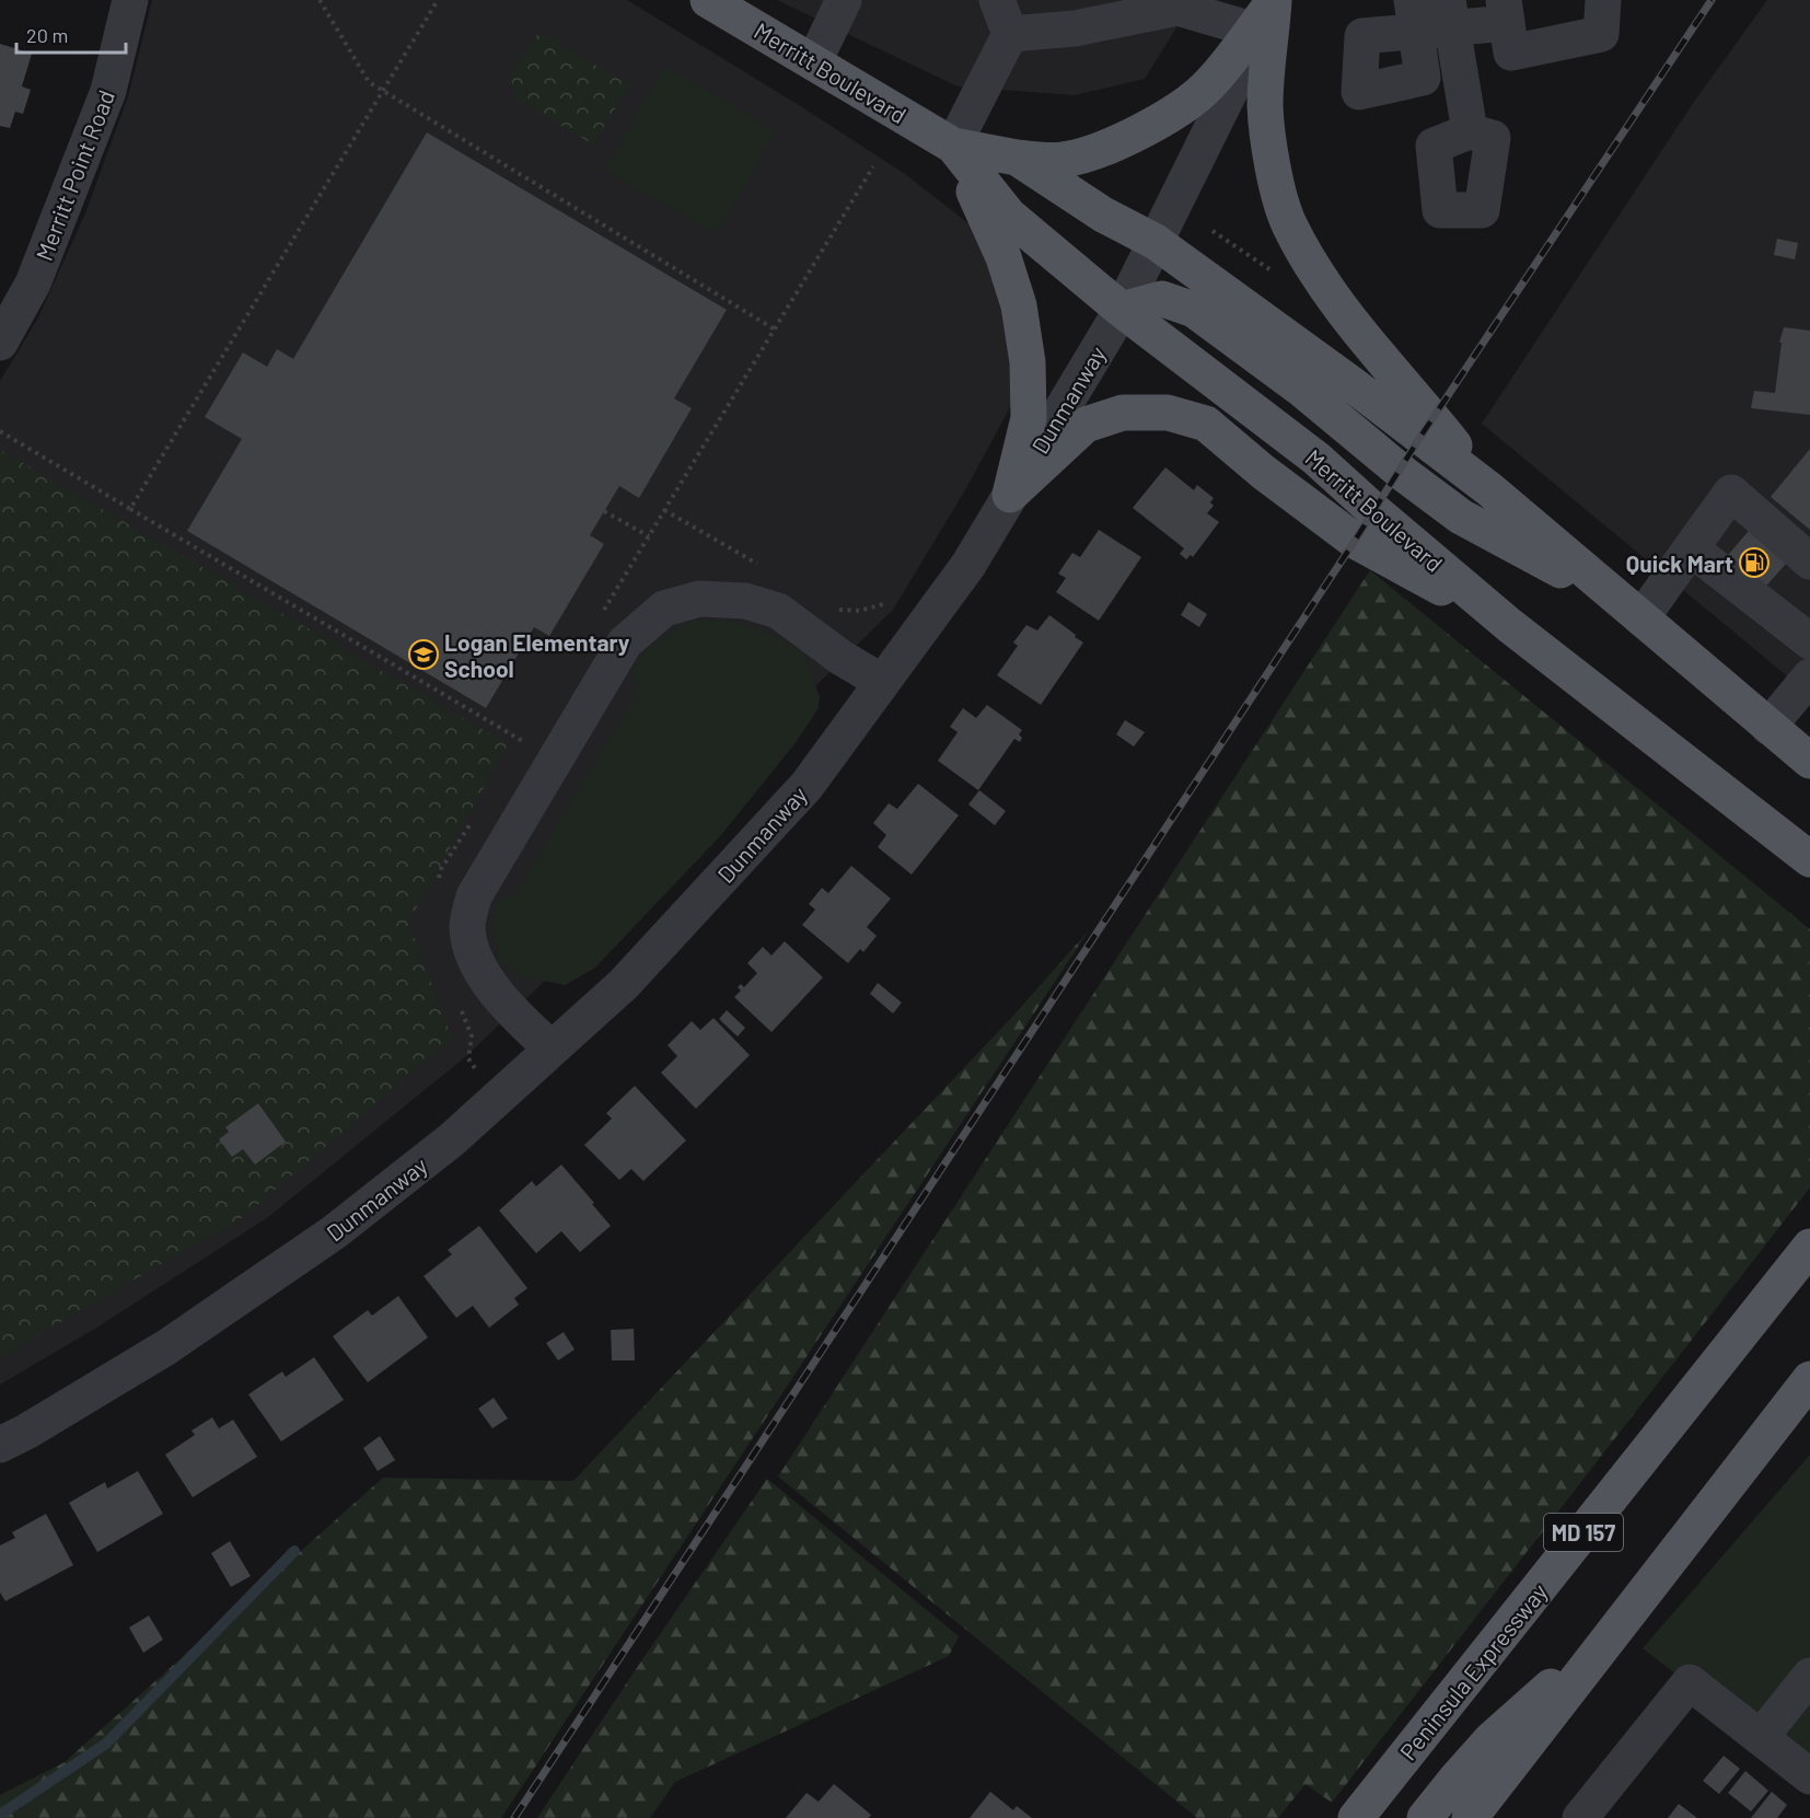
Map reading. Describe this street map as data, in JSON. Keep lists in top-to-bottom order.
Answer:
{
  "streets": {
    "main road": ["Merritt Boulevard", "MD 157", "Peninsula Expressway"],
    "street": ["Merritt Point Road", "Dunmanway"]
  },
  "crossings": [
    ["Merritt Boulevard", "Dunmanway"]
  ],
  "places": {
    "fuel station": ["Quick Mart"],
    "school or university": ["Logan Elementary School"]
  },
  "scale_bar": "20 m"
}
